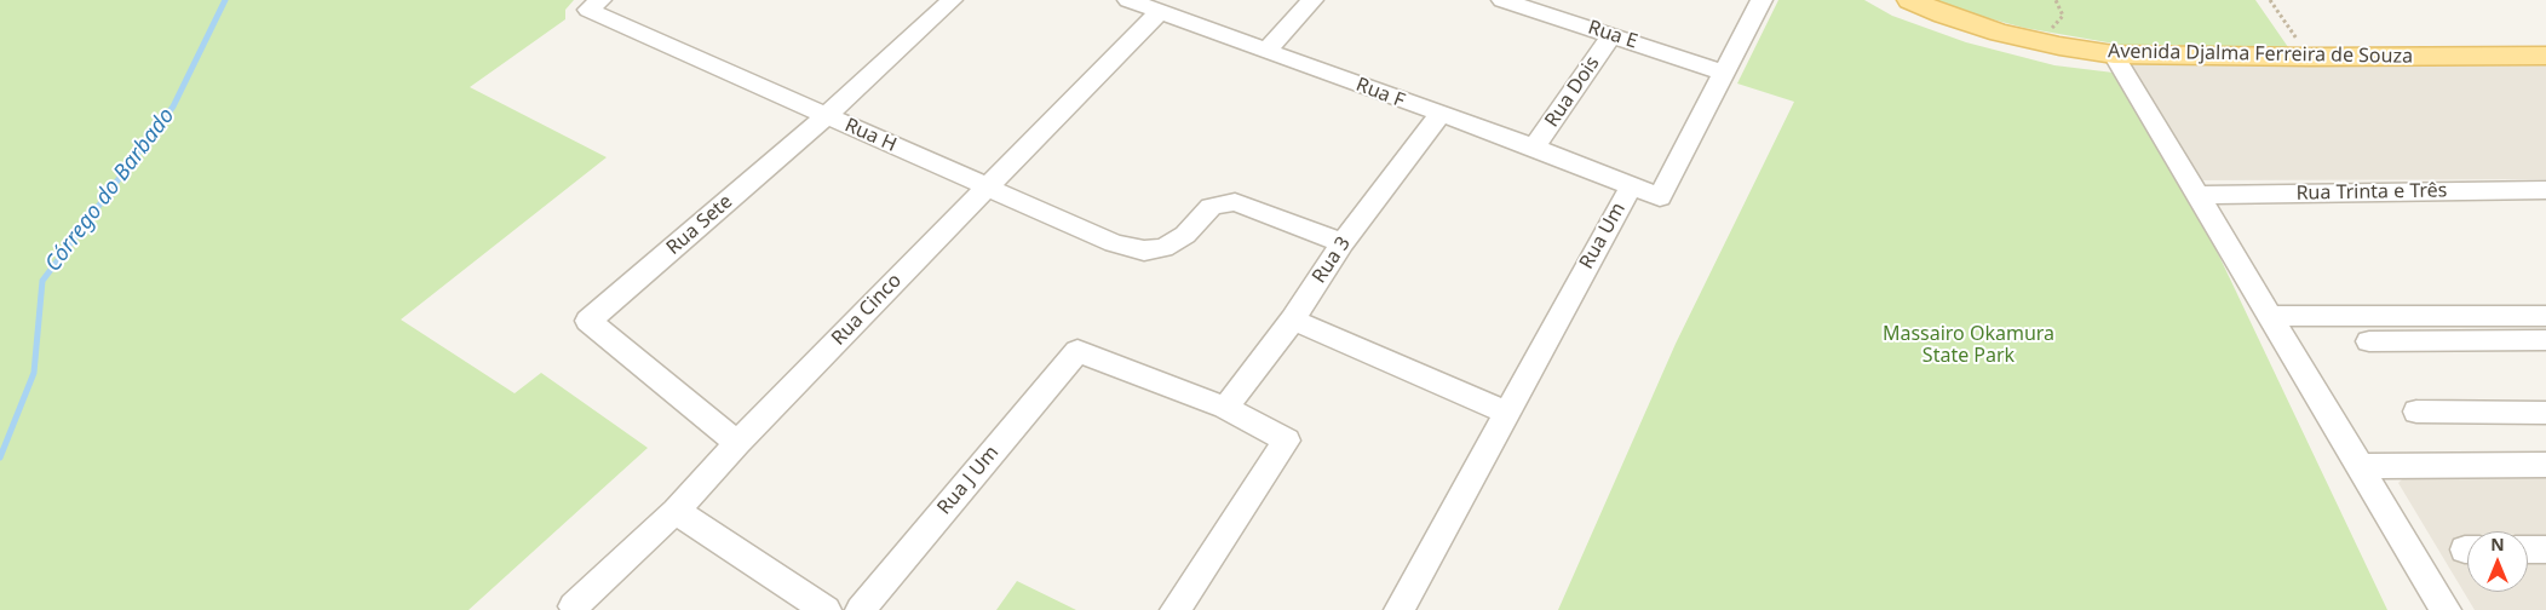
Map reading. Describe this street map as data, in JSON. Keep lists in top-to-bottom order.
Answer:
{
  "streets": {
    "main road": ["Avenida Djalma Ferreira de Souza"],
    "street": [
      "Rua E",
      "Rua Dois",
      "Rua F",
      "Rua H",
      "Rua Trinta e Três",
      "Rua Sete",
      "Rua Um",
      "Rua 3",
      "Rua Cinco",
      "Rua J Um"
    ]
  },
  "crossings": [
    ["Rua E", "Rua Dois"],
    ["Rua E", "Rua Um"],
    ["Rua Dois", "Rua F"],
    ["Rua F", "Rua Um"],
    ["Rua F", "Rua 3"],
    ["Rua F", "Rua Cinco"],
    ["Rua H", "Rua Sete"],
    ["Rua H", "Rua 3"],
    ["Rua H", "Rua Cinco"],
    ["Rua Sete", "Rua Cinco"],
    ["Rua 3", "Rua J Um"]
  ],
  "water": ["Córrego do Barbado"],
  "parks": ["Massairo Okamura State Park"],
  "north": "top"
}
